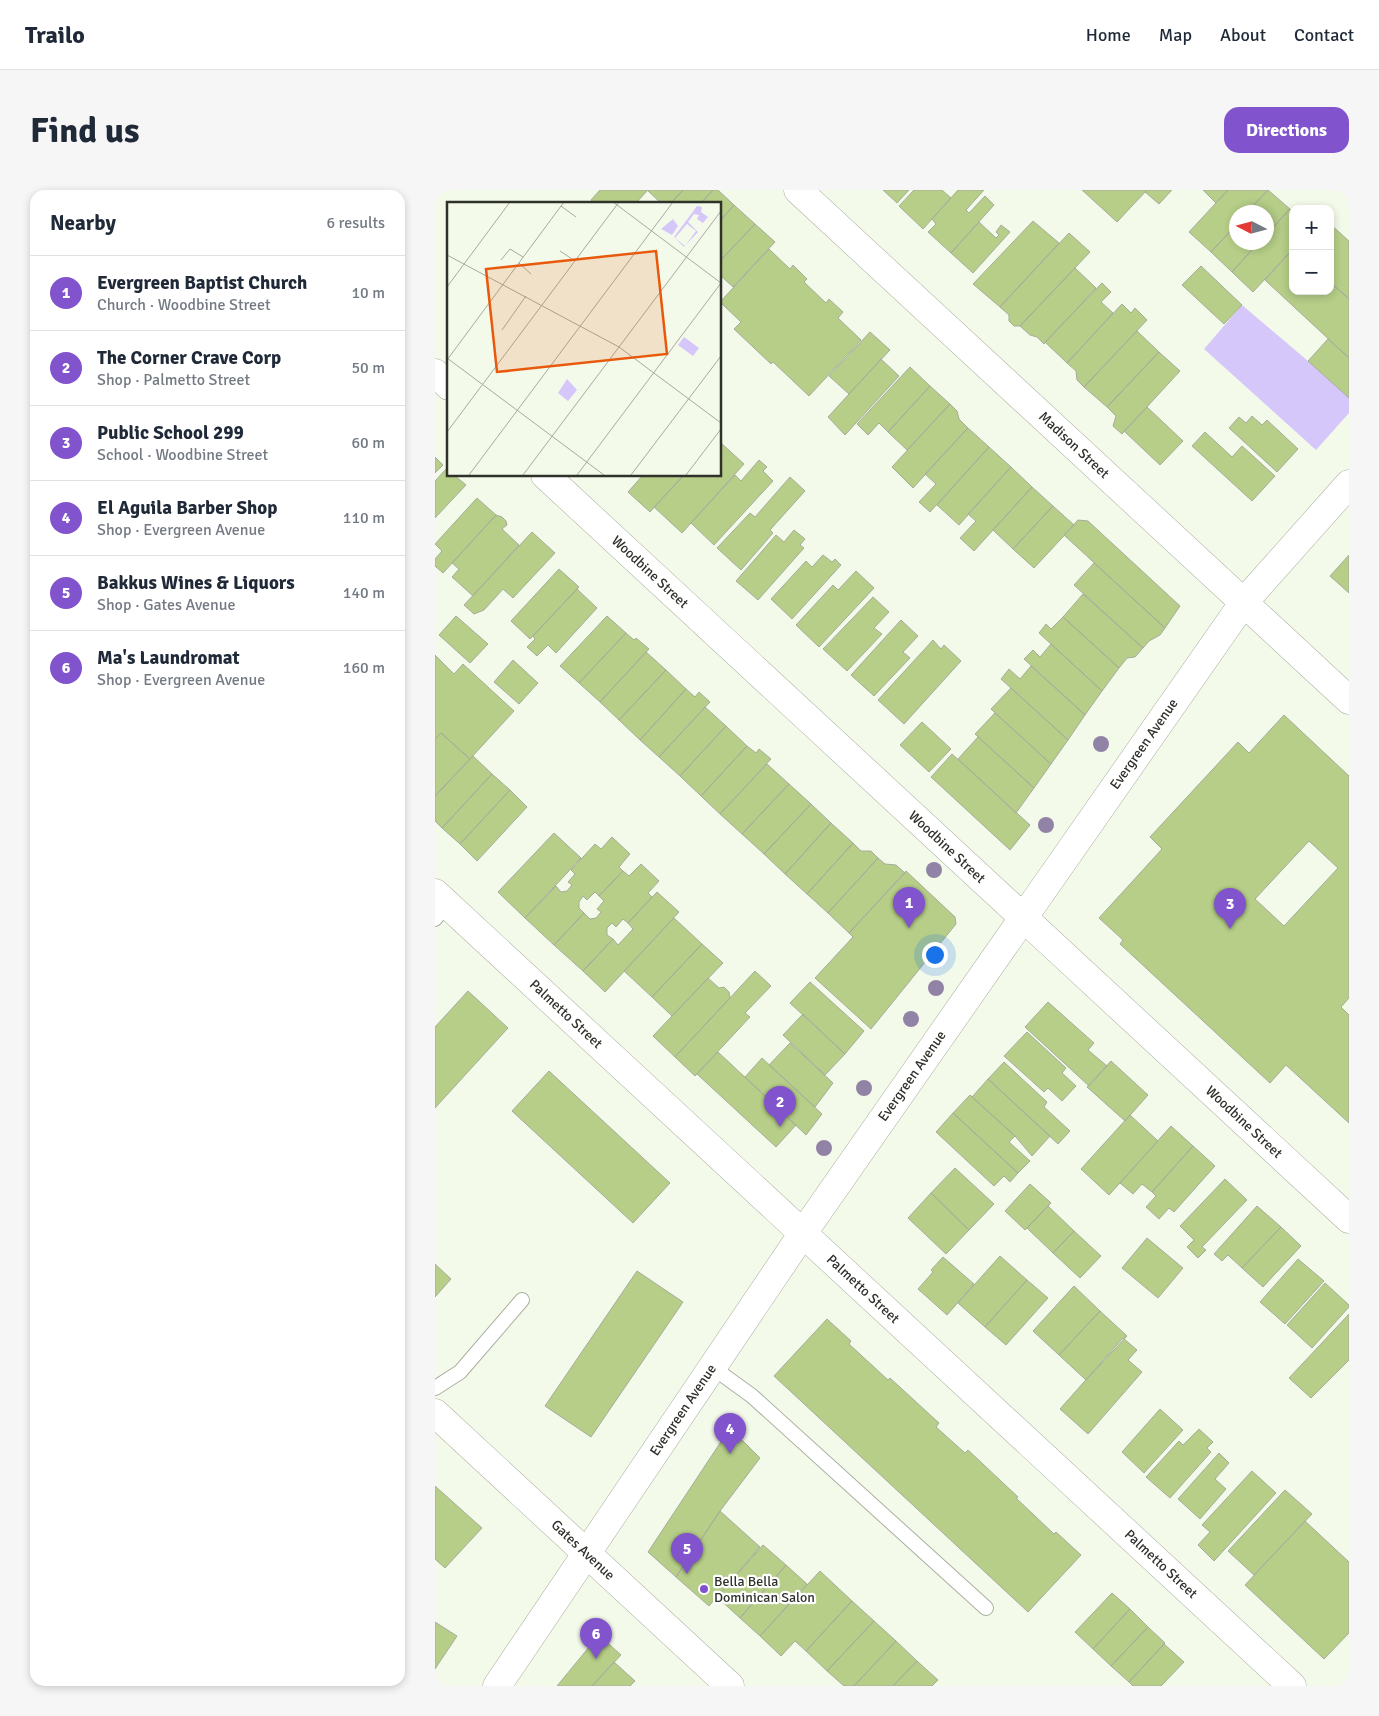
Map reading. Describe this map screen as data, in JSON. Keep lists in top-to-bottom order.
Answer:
{
  "streets": {
    "street": [
      "Madison Street",
      "Woodbine Street",
      "Evergreen Avenue",
      "Palmetto Street",
      "Gates Avenue"
    ]
  },
  "crossings": [
    ["Madison Street", "Evergreen Avenue"],
    ["Woodbine Street", "Evergreen Avenue"],
    ["Evergreen Avenue", "Palmetto Street"],
    ["Evergreen Avenue", "Gates Avenue"]
  ],
  "places": ["Bella Bella Dominican Salon"],
  "north": "left",
  "page": {
    "header": "Trailo",
    "nav": [
      "Home",
      "Map",
      "About",
      "Contact"
    ],
    "buttons": "Directions",
    "title": "Find us",
    "heading": ["Nearby", "6 results"],
    "map_buttons": ["+", "−"],
    "list": [
      {
        "mark": "1",
        "name": "Evergreen Baptist Church",
        "note": "Church · Woodbine Street",
        "value": "10 m"
      },
      {
        "mark": "2",
        "name": "The Corner Crave Corp",
        "note": "Shop · Palmetto Street",
        "value": "50 m"
      },
      {
        "mark": "3",
        "name": "Public School 299",
        "note": "School · Woodbine Street",
        "value": "60 m"
      },
      {
        "mark": "4",
        "name": "El Aguila Barber Shop",
        "note": "Shop · Evergreen Avenue",
        "value": "110 m"
      },
      {
        "mark": "5",
        "name": "Bakkus Wines & Liquors",
        "note": "Shop · Gates Avenue",
        "value": "140 m"
      },
      {
        "mark": "6",
        "name": "Ma's Laundromat",
        "note": "Shop · Evergreen Avenue",
        "value": "160 m"
      }
    ],
    "pins": [
      "1",
      "3",
      "2",
      "4",
      "5",
      "6"
    ]
  }
}
